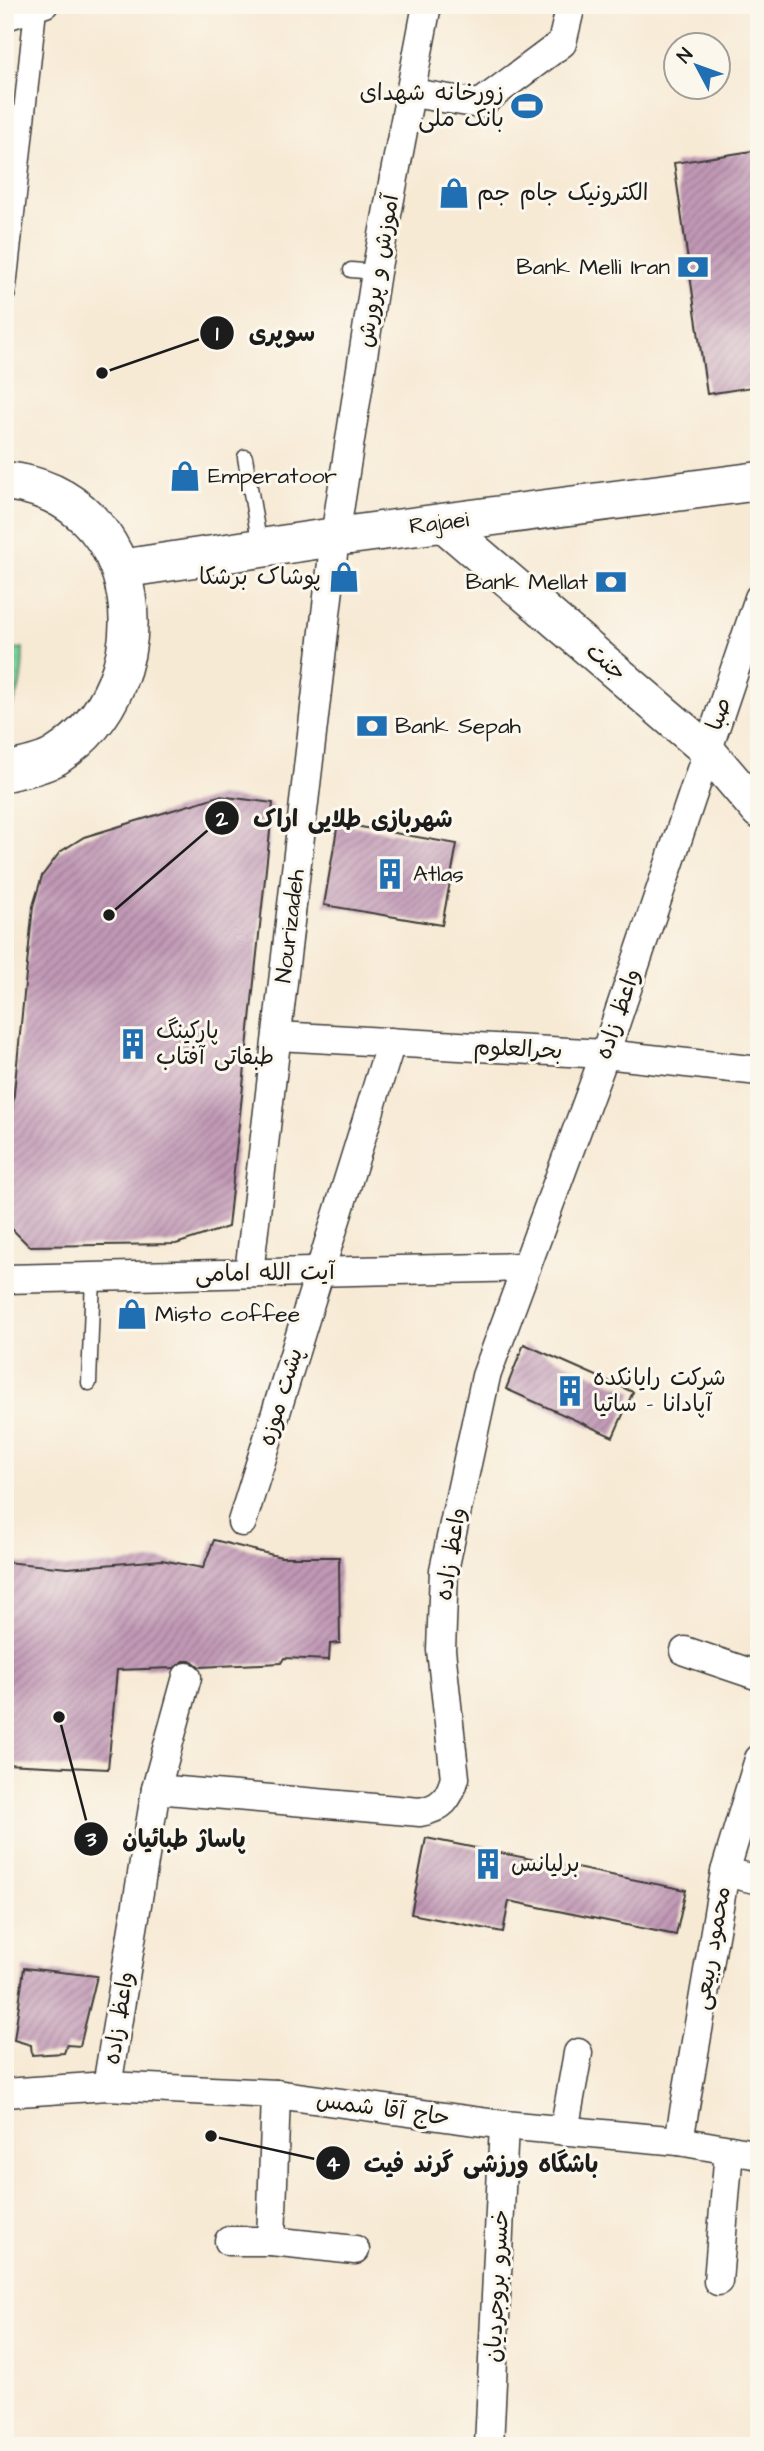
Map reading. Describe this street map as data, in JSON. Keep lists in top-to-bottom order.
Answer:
{
  "streets": {
    "main road": ["Rajaei"],
    "street": [
      "آموزش و پرورش",
      "جنت",
      "صبا",
      "Nourizadeh",
      "واعظ زاده",
      "بحرالعلوم",
      "آیت الله امامی",
      "پشت موزه",
      "محمود ربیعی",
      "حاج آقا شمس",
      "خسرو بروجردیان"
    ]
  },
  "crossings": [
    ["آموزش و پرورش", "Rajaei"],
    ["آموزش و پرورش", "Nourizadeh"],
    ["Rajaei", "جنت"],
    ["Rajaei", "Nourizadeh"],
    ["جنت", "صبا"],
    ["جنت", "واعظ زاده"],
    ["صبا", "واعظ زاده"],
    ["Nourizadeh", "بحرالعلوم"],
    ["Nourizadeh", "آیت الله امامی"],
    ["واعظ زاده", "بحرالعلوم"],
    ["واعظ زاده", "آیت الله امامی"],
    ["واعظ زاده", "حاج آقا شمس"],
    ["بحرالعلوم", "پشت موزه"],
    ["آیت الله امامی", "پشت موزه"],
    ["محمود ربیعی", "حاج آقا شمس"],
    ["حاج آقا شمس", "خسرو بروجردیان"]
  ],
  "places": {
    "sports": ["زورخانه شهدای بانک ملی"],
    "shop": [
      "الکترونیک جام جم",
      "Emperatoor",
      "پوشاک برشکا",
      "Misto coffee"
    ],
    "bank": ["Bank Melli Iran", "Bank Mellat", "Bank Sepah"],
    "other": [
      "سوپری",
      "شهربازی طلایی اراک",
      "پاساژ طبائیان",
      "باشگاه ورزشی گرند فیت"
    ],
    "building": [
      "Atlas",
      "پارکینگ طبقاتی آفتاب",
      "شرکت رایانکده آپادانا - ساتیا",
      "برلیانس"
    ]
  },
  "north": "top left"
}
